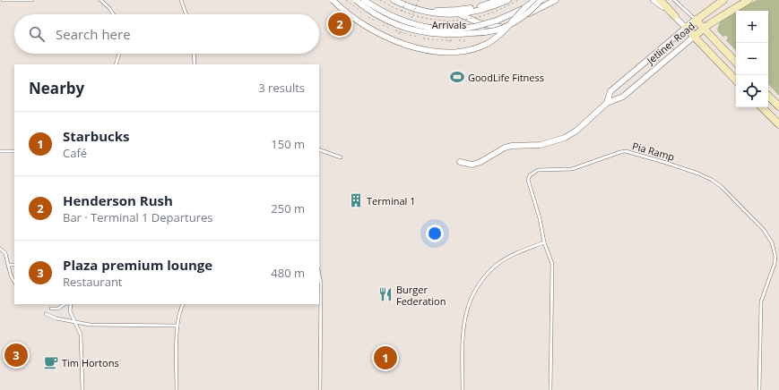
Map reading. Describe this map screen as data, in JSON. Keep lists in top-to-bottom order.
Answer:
{
  "streets": {
    "street": ["Arrivals", "Jetliner Road"],
    "lane": ["Pia Ramp"]
  },
  "places": {
    "sports": ["GoodLife Fitness"],
    "building": ["Terminal 1"],
    "restaurant": ["Burger Federation"],
    "cafe": ["Tim Hortons"]
  },
  "page": {
    "map_buttons": ["+", "−"],
    "pins": ["2", "3", "1"],
    "search": "Search here",
    "heading": ["Nearby", "3 results"],
    "list": [
      {
        "mark": "1",
        "name": "Starbucks",
        "note": "Café",
        "value": "150 m"
      },
      {
        "mark": "2",
        "name": "Henderson Rush",
        "note": "Bar · Terminal 1 Departures",
        "value": "250 m"
      },
      {
        "mark": "3",
        "name": "Plaza premium lounge",
        "note": "Restaurant",
        "value": "480 m"
      }
    ]
  }
}
